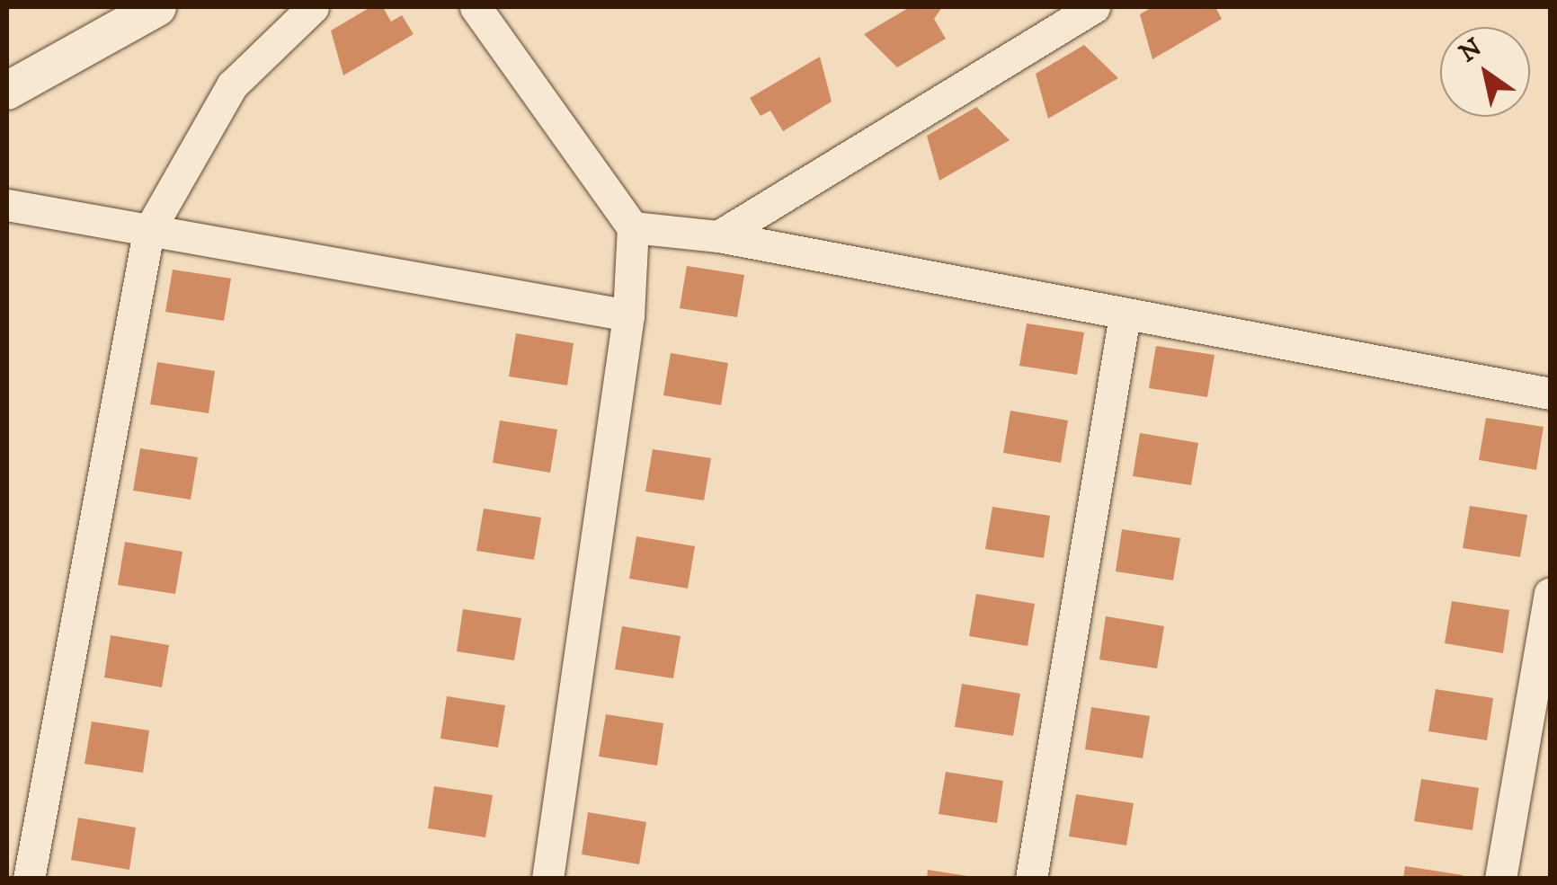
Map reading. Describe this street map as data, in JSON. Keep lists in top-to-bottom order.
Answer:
{
  "north": "top left"
}
